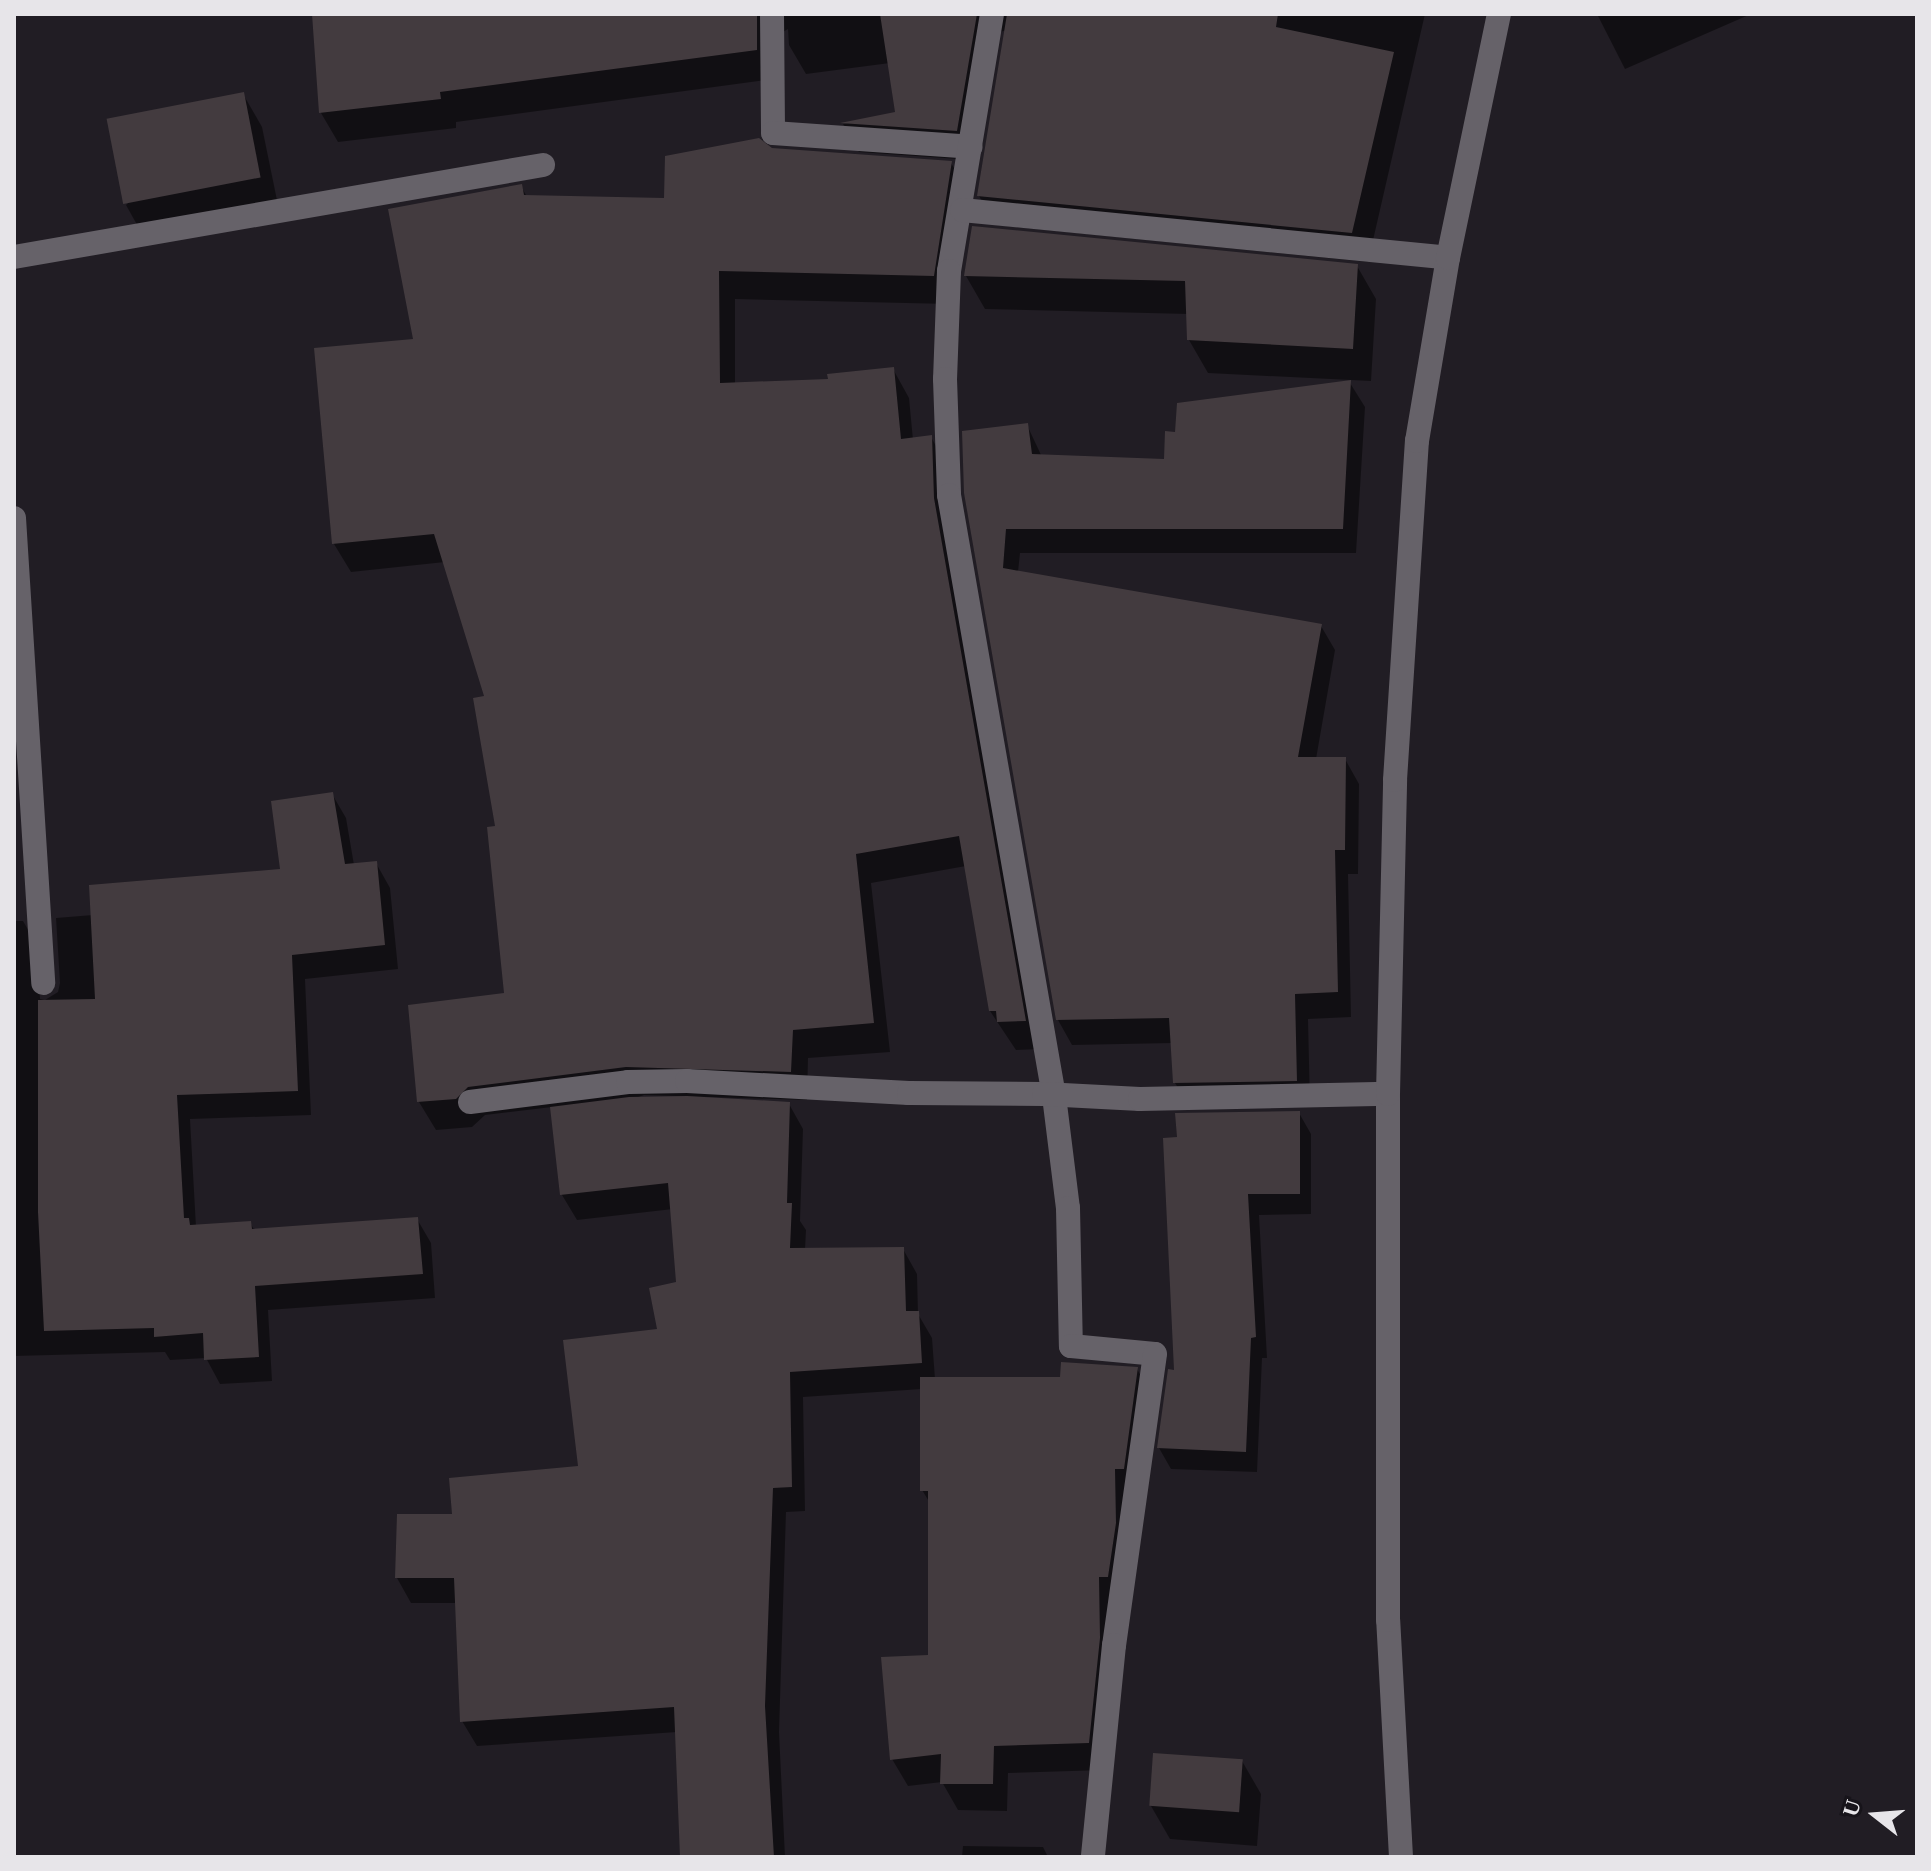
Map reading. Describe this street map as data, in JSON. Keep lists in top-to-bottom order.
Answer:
{
  "north": "left"
}
